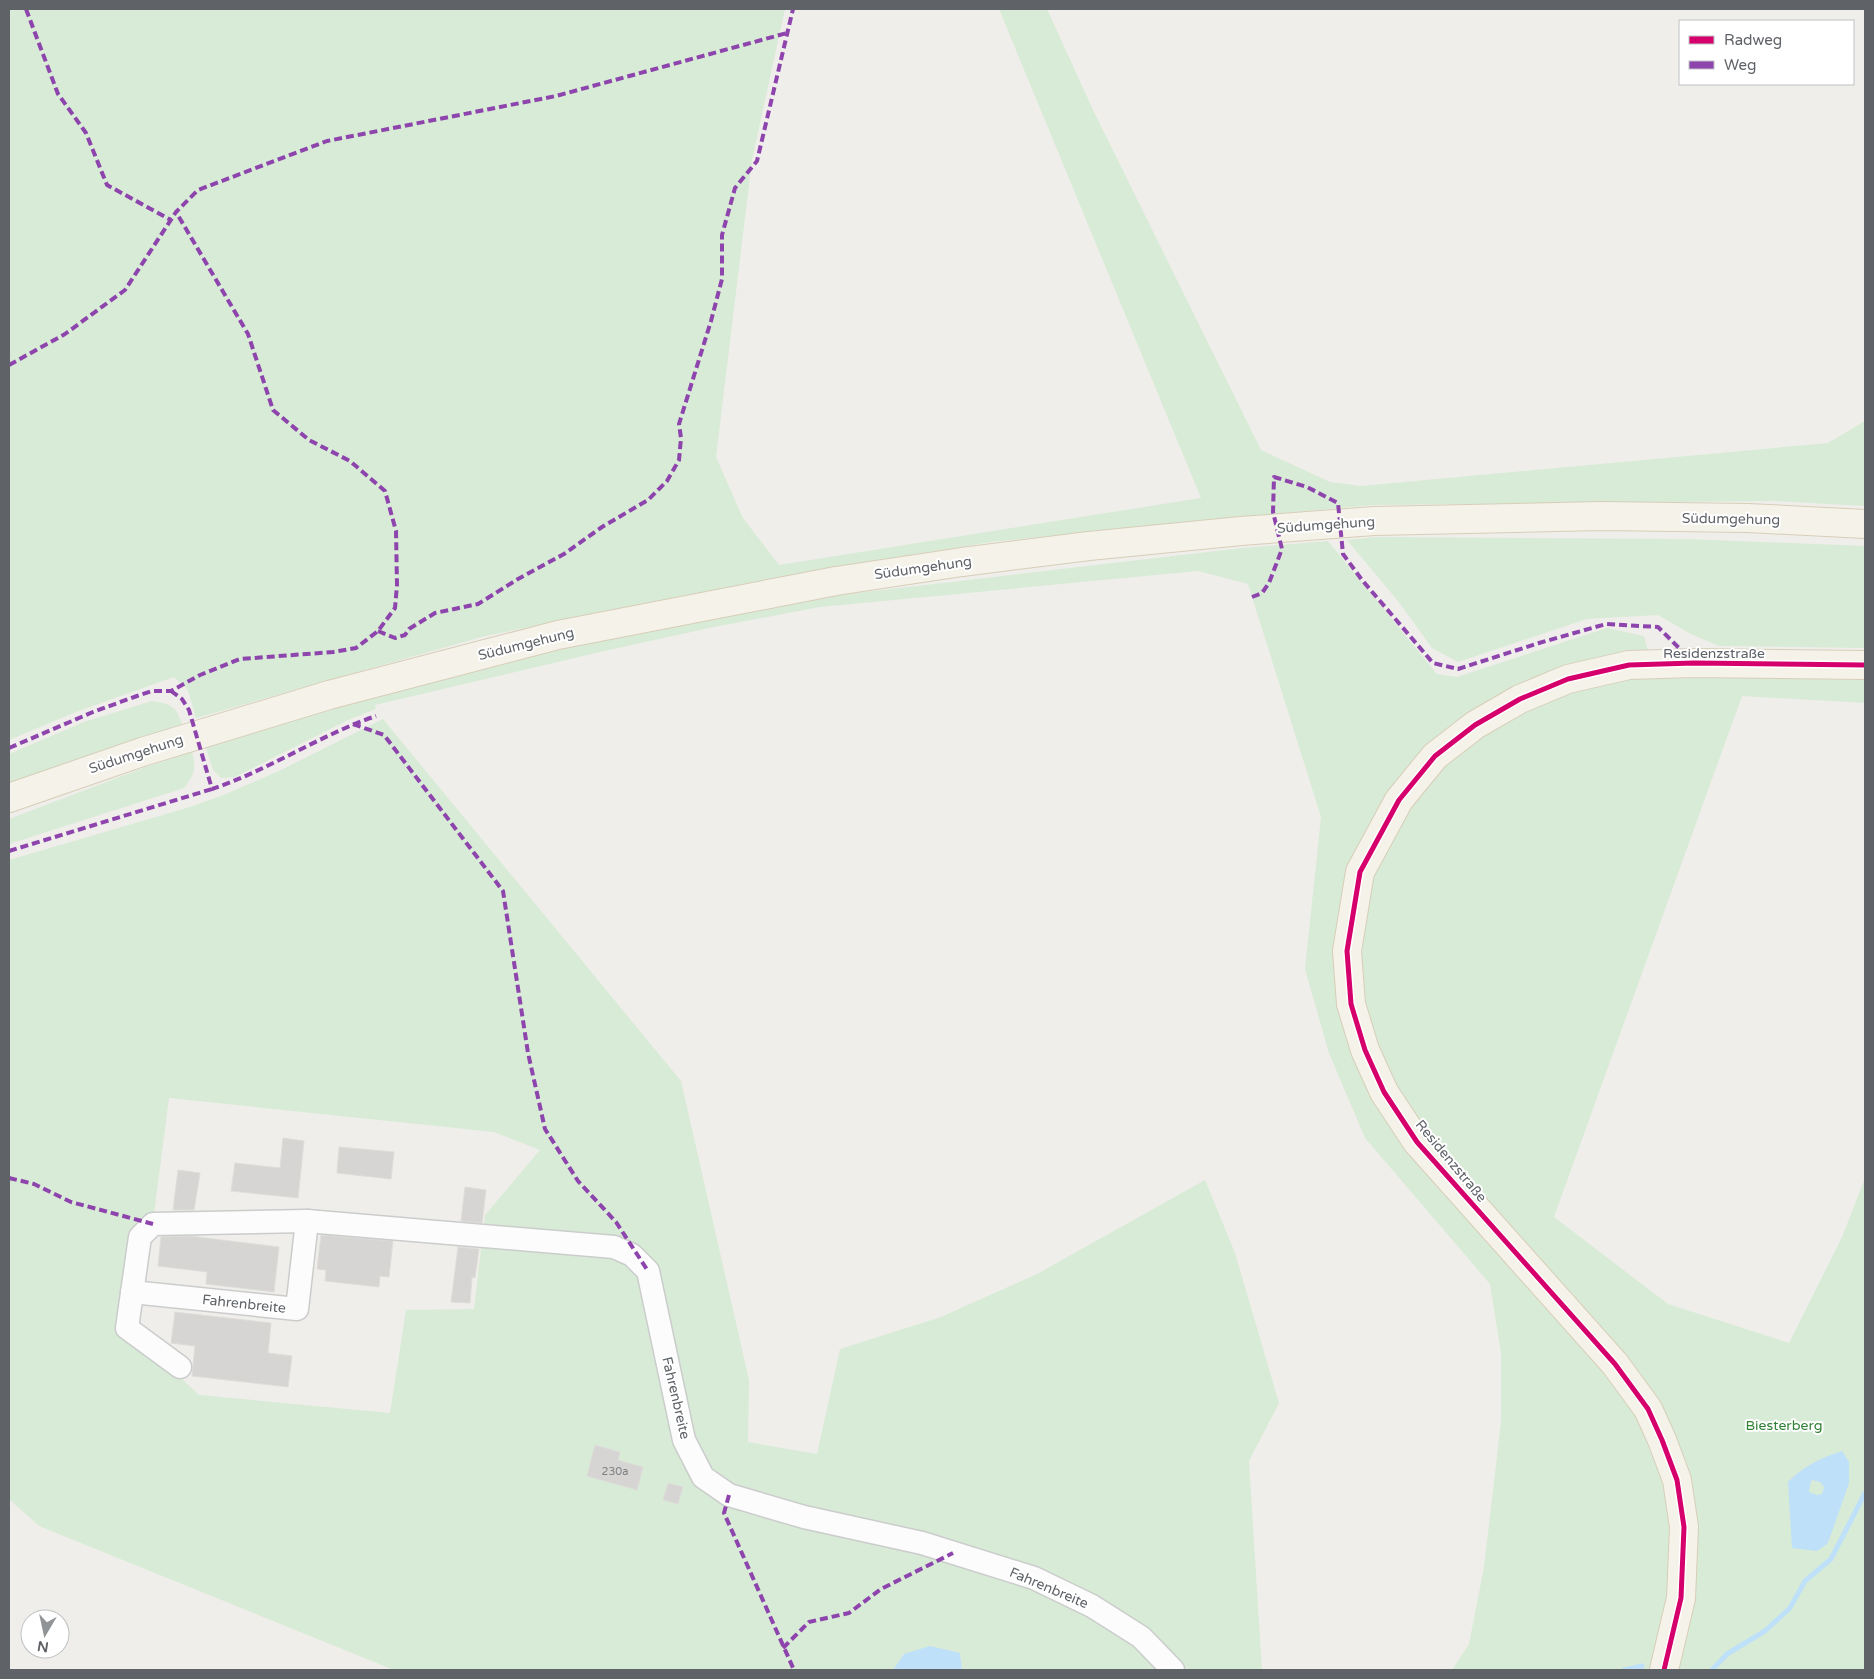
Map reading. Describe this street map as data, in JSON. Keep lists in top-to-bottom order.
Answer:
{
  "streets": {
    "main road": ["Südumgehung", "Residenzstraße"],
    "lane": ["Fahrenbreite"]
  },
  "parks": ["Biesterberg"],
  "house_numbers": ["230a"],
  "legend": ["Radweg", "Weg"],
  "north": "bottom"
}
